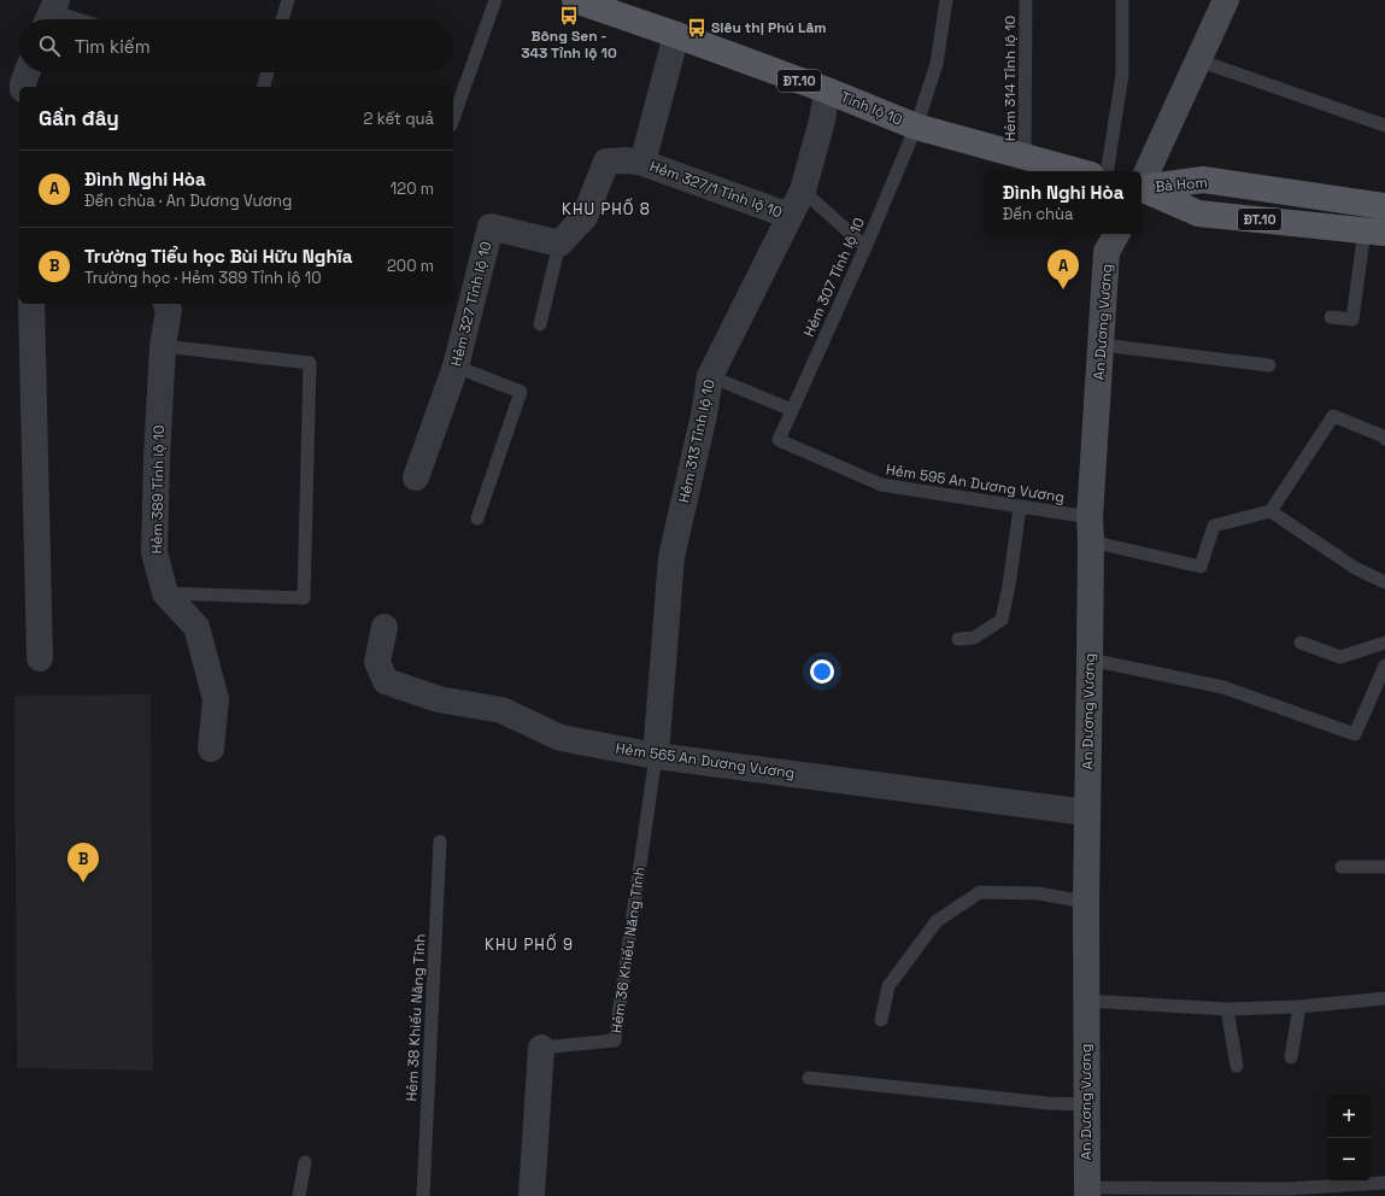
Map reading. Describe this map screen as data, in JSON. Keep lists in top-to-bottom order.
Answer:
{
  "streets": {
    "main road": [
      "ĐT.10",
      "Tỉnh lộ 10",
      "Bà Hom",
      "An Dương Vương"
    ],
    "street": [
      "Hẻm 327/1 Tỉnh lộ 10",
      "Hẻm 327 Tỉnh lộ 10",
      "Hẻm 313 Tỉnh lộ 10",
      "Hẻm 389 Tỉnh lộ 10",
      "Hẻm 565 An Dương Vương",
      "Hẻm 36 Khiếu Năng Tĩnh"
    ],
    "lane": [
      "Hẻm 314 Tỉnh lộ 10",
      "Hẻm 307 Tỉnh lộ 10",
      "Hẻm 595 An Dương Vương",
      "Hẻm 38 Khiếu Năng Tĩnh"
    ]
  },
  "crossings": [
    ["Hẻm 314 Tỉnh lộ 10", "Tỉnh lộ 10"],
    ["Tỉnh lộ 10", "Hẻm 307 Tỉnh lộ 10"],
    ["Tỉnh lộ 10", "Hẻm 313 Tỉnh lộ 10"],
    ["Hẻm 327/1 Tỉnh lộ 10", "Hẻm 313 Tỉnh lộ 10"],
    ["Hẻm 307 Tỉnh lộ 10", "Hẻm 595 An Dương Vương"],
    ["An Dương Vương", "Hẻm 595 An Dương Vương"],
    ["An Dương Vương", "Hẻm 565 An Dương Vương"],
    ["Hẻm 313 Tỉnh lộ 10", "Hẻm 565 An Dương Vương"],
    ["Hẻm 313 Tỉnh lộ 10", "Hẻm 36 Khiếu Năng Tĩnh"],
    ["Hẻm 565 An Dương Vương", "Hẻm 36 Khiếu Năng Tĩnh"]
  ],
  "districts": ["KHU PHỐ 8", "KHU PHỐ 9"],
  "places": {
    "bus stop": ["Bông Sen - 343 Tỉnh lộ 10", "Siêu thị Phú Lâm"]
  },
  "page": {
    "search": "Tìm kiếm",
    "heading": ["Gần đây", "2 kết quả"],
    "list": [
      {
        "mark": "A",
        "name": "Đình Nghi Hòa",
        "note": "Đền chùa · An Dương Vương",
        "value": "120 m"
      },
      {
        "mark": "B",
        "name": "Trường Tiểu học Bùi Hữu Nghĩa",
        "note": "Trường học · Hẻm 389 Tỉnh lộ 10",
        "value": "200 m"
      }
    ],
    "popup": ["Đình Nghi Hòa", "Đền chùa"],
    "pins": ["A", "B"],
    "map_buttons": ["+", "−"]
  }
}
